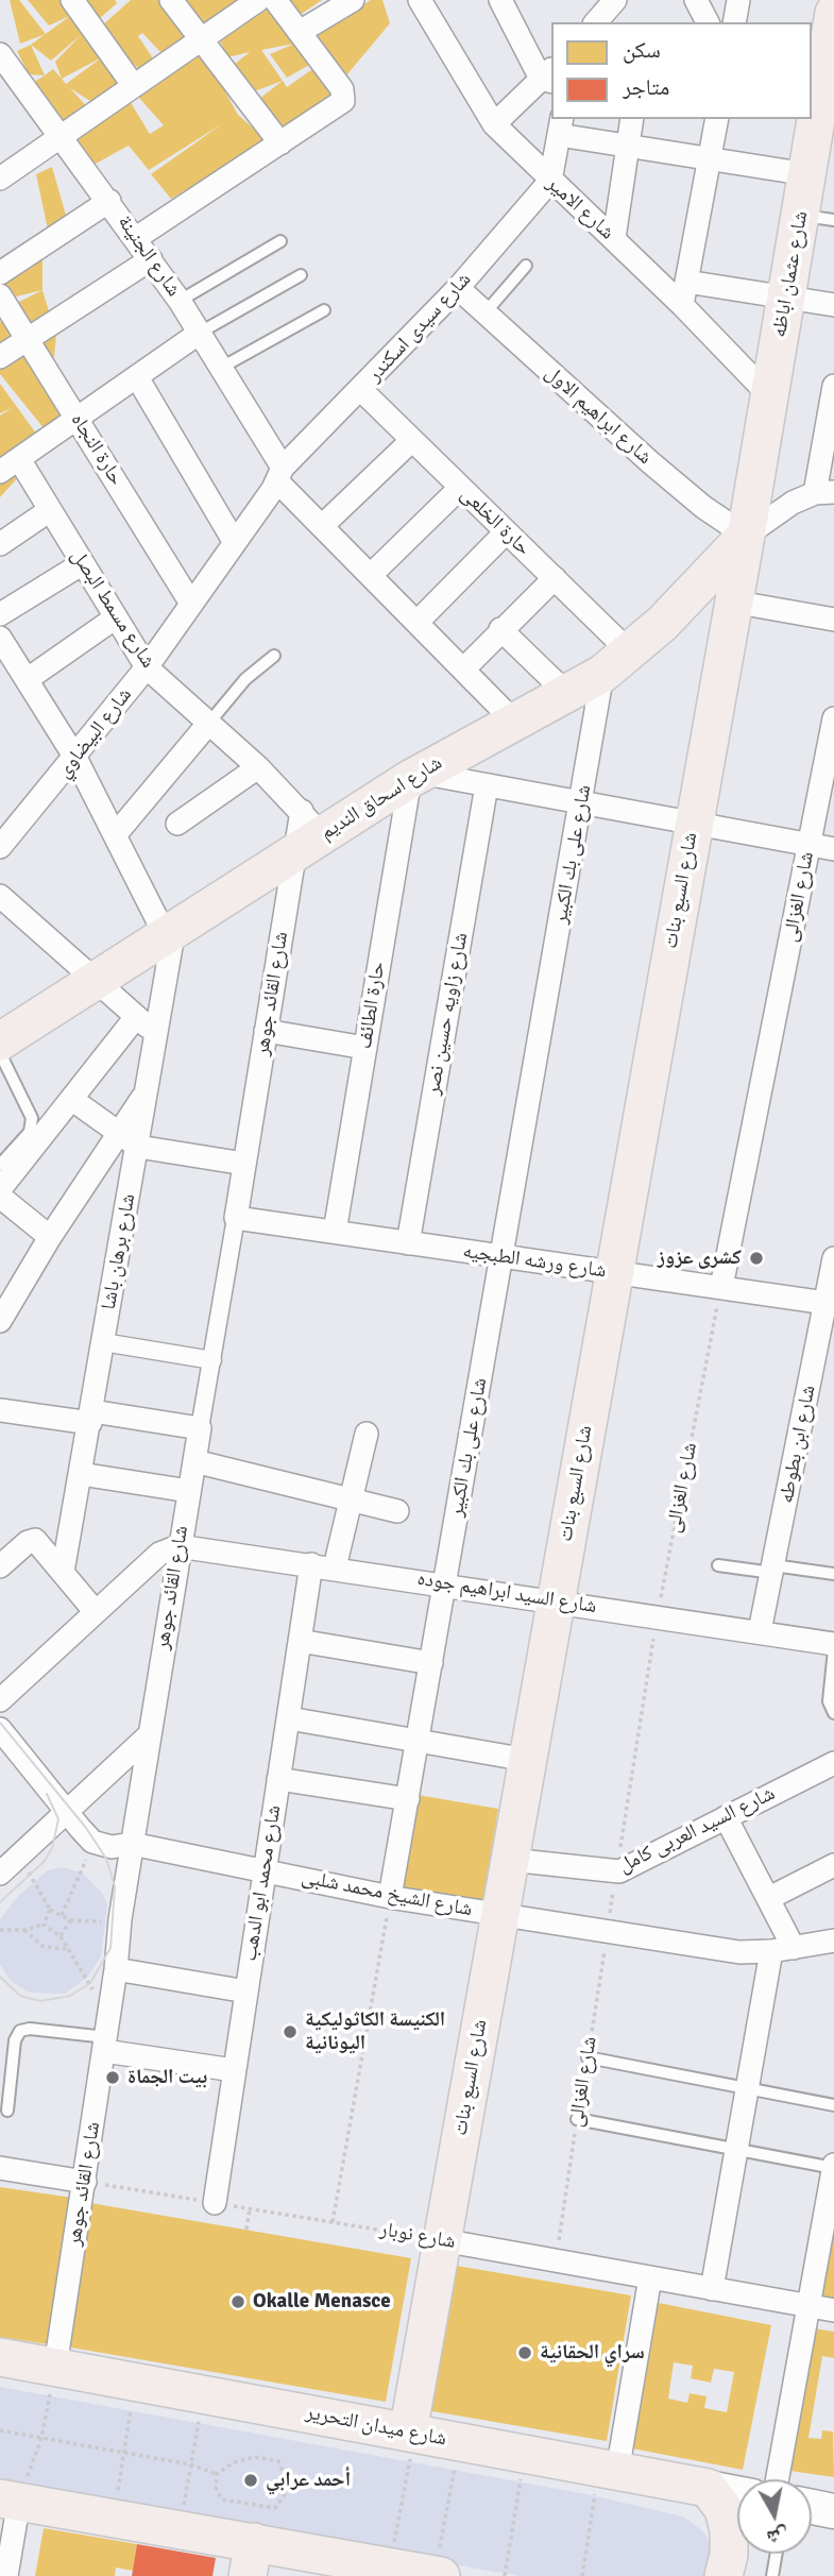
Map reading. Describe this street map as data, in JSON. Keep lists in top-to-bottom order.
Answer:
{
  "streets": {
    "main road": [
      "شارع عثمان اباظه",
      "شارع اسحاق النديم",
      "شارع السبع بنات",
      "شارع ميدان التحرير"
    ],
    "street": [
      "شارع الامير",
      "شارع الجنينة",
      "شارع سيدى اسكندر",
      "شارع ابراهيم الاول",
      "حارة النجاه",
      "حارة الخلعى",
      "شارع مسمط البصل",
      "شارع البيضاوي",
      "شارع على بك الكبير",
      "شارع الغزالى",
      "شارع القائد جوهر",
      "حارة الطائف",
      "شارع زاويه حسين نصر",
      "شارع برهان باشا",
      "شارع ورشه الطبجيه",
      "شارع ابن بطوطه",
      "شارع السيد ابراهيم جوده",
      "شارع السيد العربى كامل",
      "شارع محمد ابو الدهب",
      "شارع الشيخ محمد شلبى",
      "شارع نوبار"
    ]
  },
  "crossings": [
    ["شارع الامير", "شارع عثمان اباظه"],
    ["شارع الامير", "شارع سيدى اسكندر"],
    ["شارع الجنينة", "شارع سيدى اسكندر"],
    ["شارع الجنينة", "شارع البيضاوي"],
    ["شارع الجنينة", "شارع اسحاق النديم"],
    ["شارع عثمان اباظه", "شارع ابراهيم الاول"],
    ["شارع عثمان اباظه", "شارع اسحاق النديم"],
    ["شارع عثمان اباظه", "شارع السبع بنات"],
    ["شارع سيدى اسكندر", "شارع ابراهيم الاول"],
    ["شارع سيدى اسكندر", "حارة الخلعى"],
    ["شارع سيدى اسكندر", "شارع البيضاوي"],
    ["شارع ابراهيم الاول", "شارع اسحاق النديم"],
    ["شارع ابراهيم الاول", "شارع السبع بنات"],
    ["حارة النجاه", "شارع البيضاوي"],
    ["حارة الخلعى", "شارع اسحاق النديم"],
    ["حارة الخلعى", "شارع على بك الكبير"],
    ["شارع مسمط البصل", "شارع البيضاوي"],
    ["شارع مسمط البصل", "شارع اسحاق النديم"],
    ["شارع مسمط البصل", "شارع القائد جوهر"],
    ["شارع اسحاق النديم", "شارع على بك الكبير"],
    ["شارع اسحاق النديم", "شارع السبع بنات"],
    ["شارع اسحاق النديم", "شارع القائد جوهر"],
    ["شارع اسحاق النديم", "حارة الطائف"],
    ["شارع اسحاق النديم", "شارع برهان باشا"],
    ["شارع على بك الكبير", "شارع ورشه الطبجيه"],
    ["شارع على بك الكبير", "شارع السيد ابراهيم جوده"],
    ["شارع على بك الكبير", "شارع الشيخ محمد شلبى"],
    ["شارع السبع بنات", "شارع ورشه الطبجيه"],
    ["شارع السبع بنات", "شارع السيد ابراهيم جوده"],
    ["شارع السبع بنات", "شارع السيد العربى كامل"],
    ["شارع السبع بنات", "شارع الشيخ محمد شلبى"],
    ["شارع السبع بنات", "شارع نوبار"],
    ["شارع السبع بنات", "شارع ميدان التحرير"],
    ["شارع الغزالى", "شارع ورشه الطبجيه"],
    ["شارع الغزالى", "شارع السيد ابراهيم جوده"],
    ["شارع الغزالى", "شارع السيد العربى كامل"],
    ["شارع الغزالى", "شارع الشيخ محمد شلبى"],
    ["شارع الغزالى", "شارع نوبار"],
    ["شارع القائد جوهر", "شارع ورشه الطبجيه"],
    ["شارع القائد جوهر", "شارع السيد ابراهيم جوده"],
    ["شارع القائد جوهر", "شارع الشيخ محمد شلبى"],
    ["شارع القائد جوهر", "شارع نوبار"],
    ["شارع القائد جوهر", "شارع ميدان التحرير"],
    ["حارة الطائف", "شارع ورشه الطبجيه"],
    ["شارع زاويه حسين نصر", "شارع ورشه الطبجيه"],
    ["شارع ورشه الطبجيه", "شارع ابن بطوطه"],
    ["شارع ابن بطوطه", "شارع السيد ابراهيم جوده"],
    ["شارع السيد ابراهيم جوده", "شارع محمد ابو الدهب"],
    ["شارع محمد ابو الدهب", "شارع الشيخ محمد شلبى"],
    ["شارع محمد ابو الدهب", "شارع نوبار"]
  ],
  "places": [
    "كشرى عزوز",
    "الكنيسة الكاثوليكية اليونانية",
    "بيت الجماة",
    "Okalle Menasce",
    "سراي الحقانية",
    "أحمد عرابي"
  ],
  "legend": ["سكن", "متاجر"],
  "north": "bottom"
}
